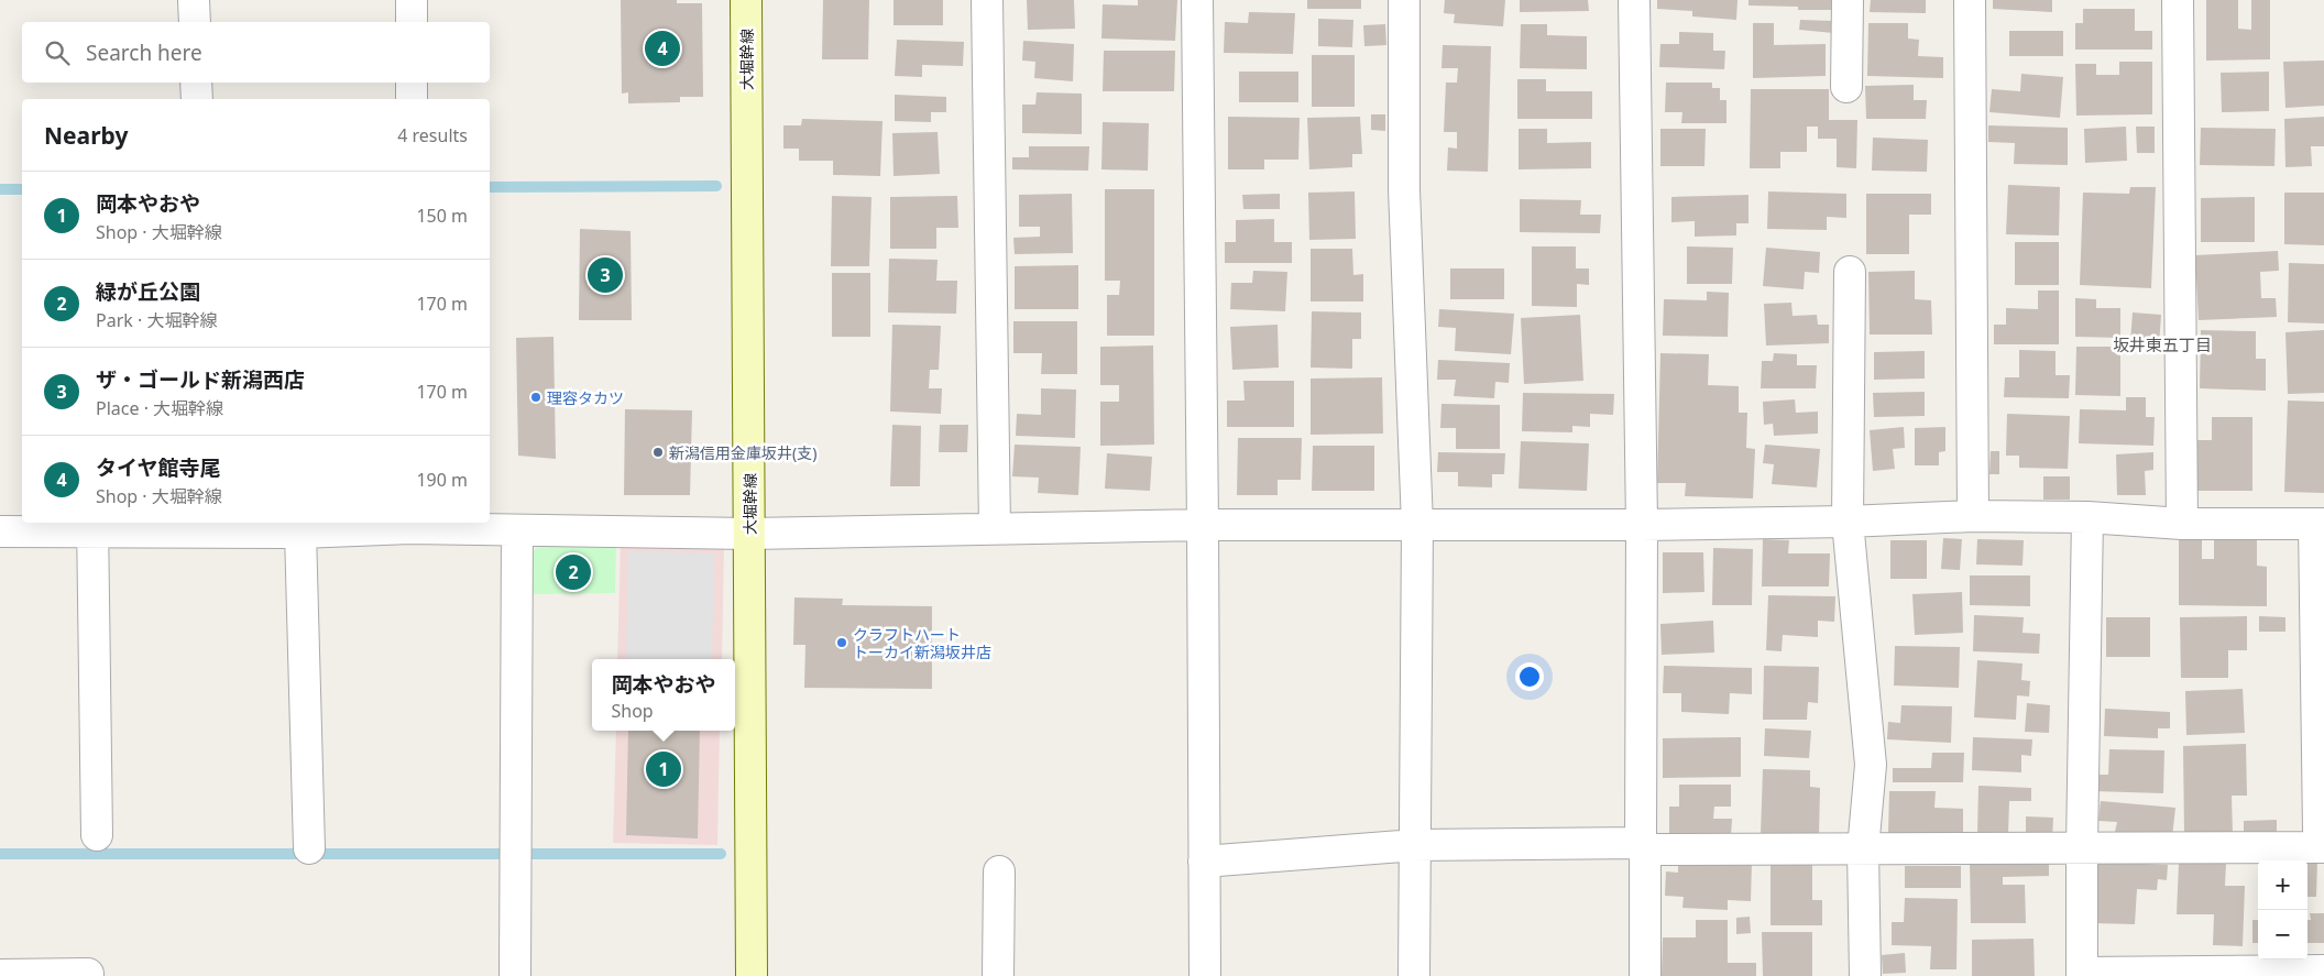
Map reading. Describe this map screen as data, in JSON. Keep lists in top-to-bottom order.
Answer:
{
  "streets": {
    "street": ["大堀幹線"]
  },
  "districts": ["坂井東五丁目"],
  "places": ["理容タカツ", "新潟信用金庫坂井(支)", "クラフトハート トーカイ新潟坂井店"],
  "page": {
    "search": "Search here",
    "pins": [
      "4",
      "3",
      "2",
      "1"
    ],
    "heading": ["Nearby", "4 results"],
    "list": [
      {
        "mark": "1",
        "name": "岡本やおや",
        "note": "Shop · 大堀幹線",
        "value": "150 m"
      },
      {
        "mark": "2",
        "name": "緑が丘公園",
        "note": "Park · 大堀幹線",
        "value": "170 m"
      },
      {
        "mark": "3",
        "name": "ザ・ゴールド新潟西店",
        "note": "Place · 大堀幹線",
        "value": "170 m"
      },
      {
        "mark": "4",
        "name": "タイヤ館寺尾",
        "note": "Shop · 大堀幹線",
        "value": "190 m"
      }
    ],
    "popup": ["岡本やおや", "Shop"],
    "map_buttons": ["+", "−"]
  }
}
